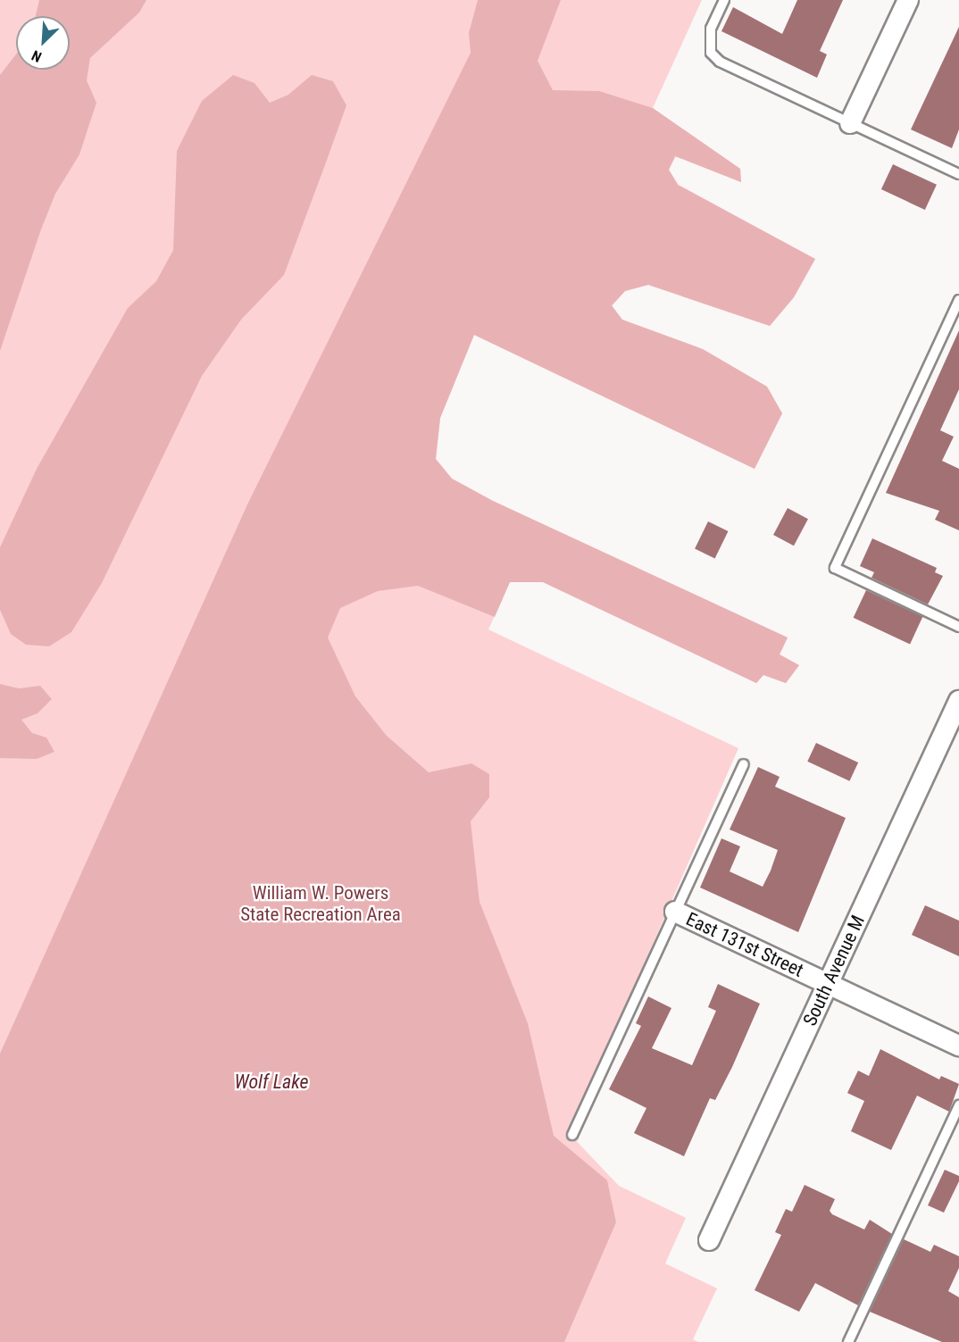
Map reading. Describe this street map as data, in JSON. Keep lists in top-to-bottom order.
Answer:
{
  "streets": {
    "street": ["East 131st Street", "South Avenue M"]
  },
  "crossings": [
    ["East 131st Street", "South Avenue M"]
  ],
  "water": ["Wolf Lake"],
  "parks": ["William W. Powers State Recreation Area"],
  "north": "bottom left"
}
